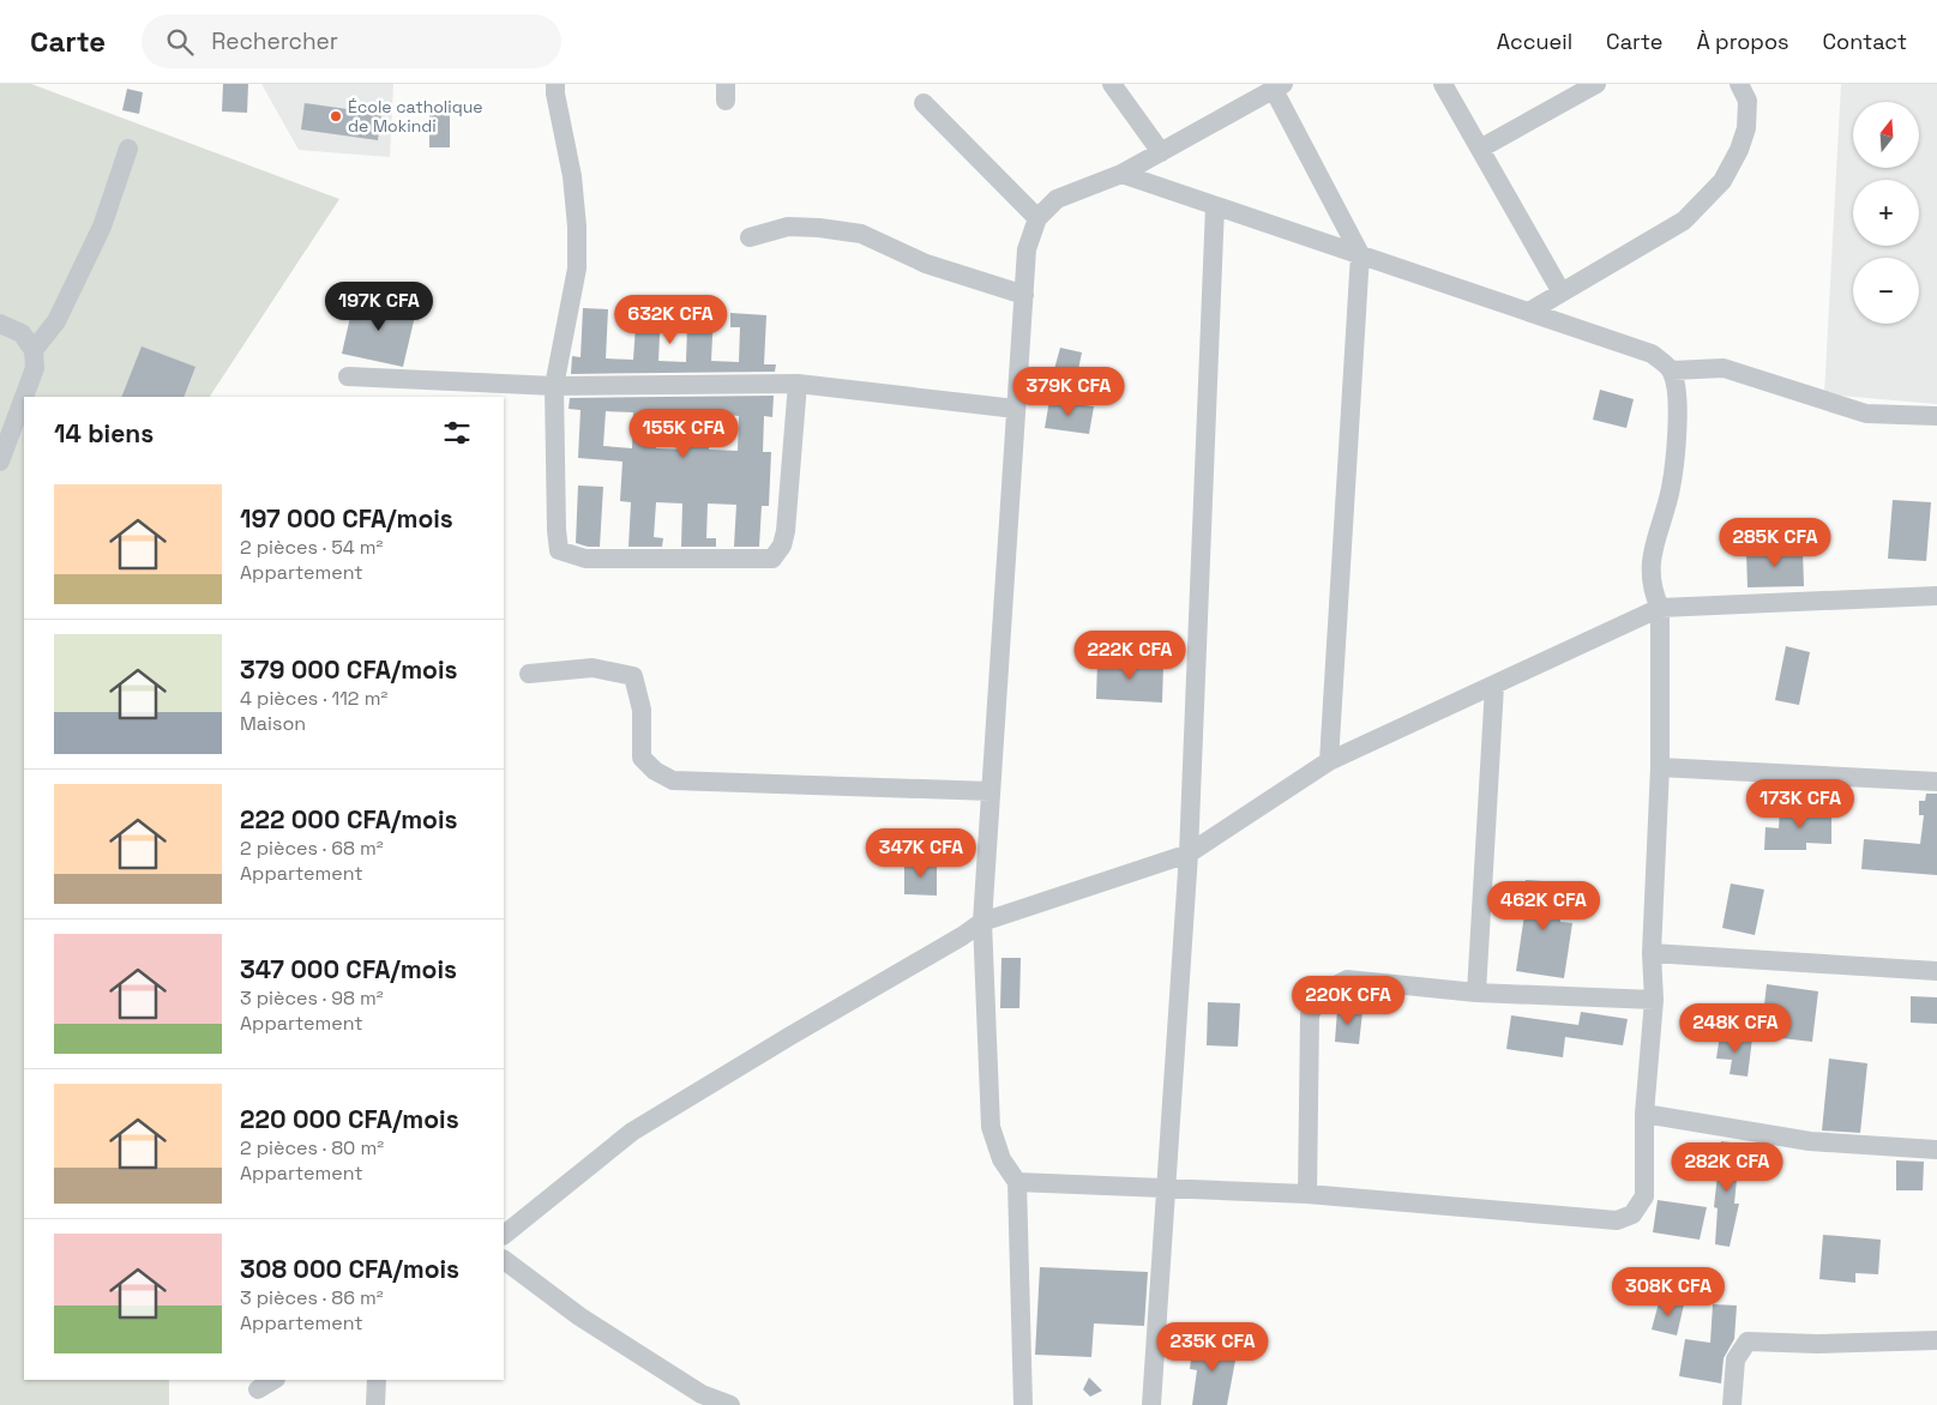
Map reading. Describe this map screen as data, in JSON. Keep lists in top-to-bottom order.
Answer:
{
  "places": ["École catholique de Mokindi"],
  "north": "top",
  "page": {
    "header": "Carte",
    "search": "Rechercher",
    "nav": [
      "Accueil",
      "Carte",
      "À propos",
      "Contact"
    ],
    "map_buttons": ["+", "−"],
    "price": [
      "197K CFA",
      "632K CFA",
      "379K CFA",
      "155K CFA",
      "285K CFA",
      "222K CFA",
      "173K CFA",
      "347K CFA",
      "462K CFA",
      "220K CFA",
      "248K CFA",
      "282K CFA",
      "308K CFA",
      "235K CFA"
    ],
    "heading": "14 biens",
    "list": [
      {
        "name": "197 000 CFA/mois",
        "note": "2 pièces · 54 m² · Appartement"
      },
      {
        "name": "379 000 CFA/mois",
        "note": "4 pièces · 112 m² · Maison"
      },
      {
        "name": "222 000 CFA/mois",
        "note": "2 pièces · 68 m² · Appartement"
      },
      {
        "name": "347 000 CFA/mois",
        "note": "3 pièces · 98 m² · Appartement"
      },
      {
        "name": "220 000 CFA/mois",
        "note": "2 pièces · 80 m² · Appartement"
      },
      {
        "name": "308 000 CFA/mois",
        "note": "3 pièces · 86 m² · Appartement"
      }
    ]
  }
}
